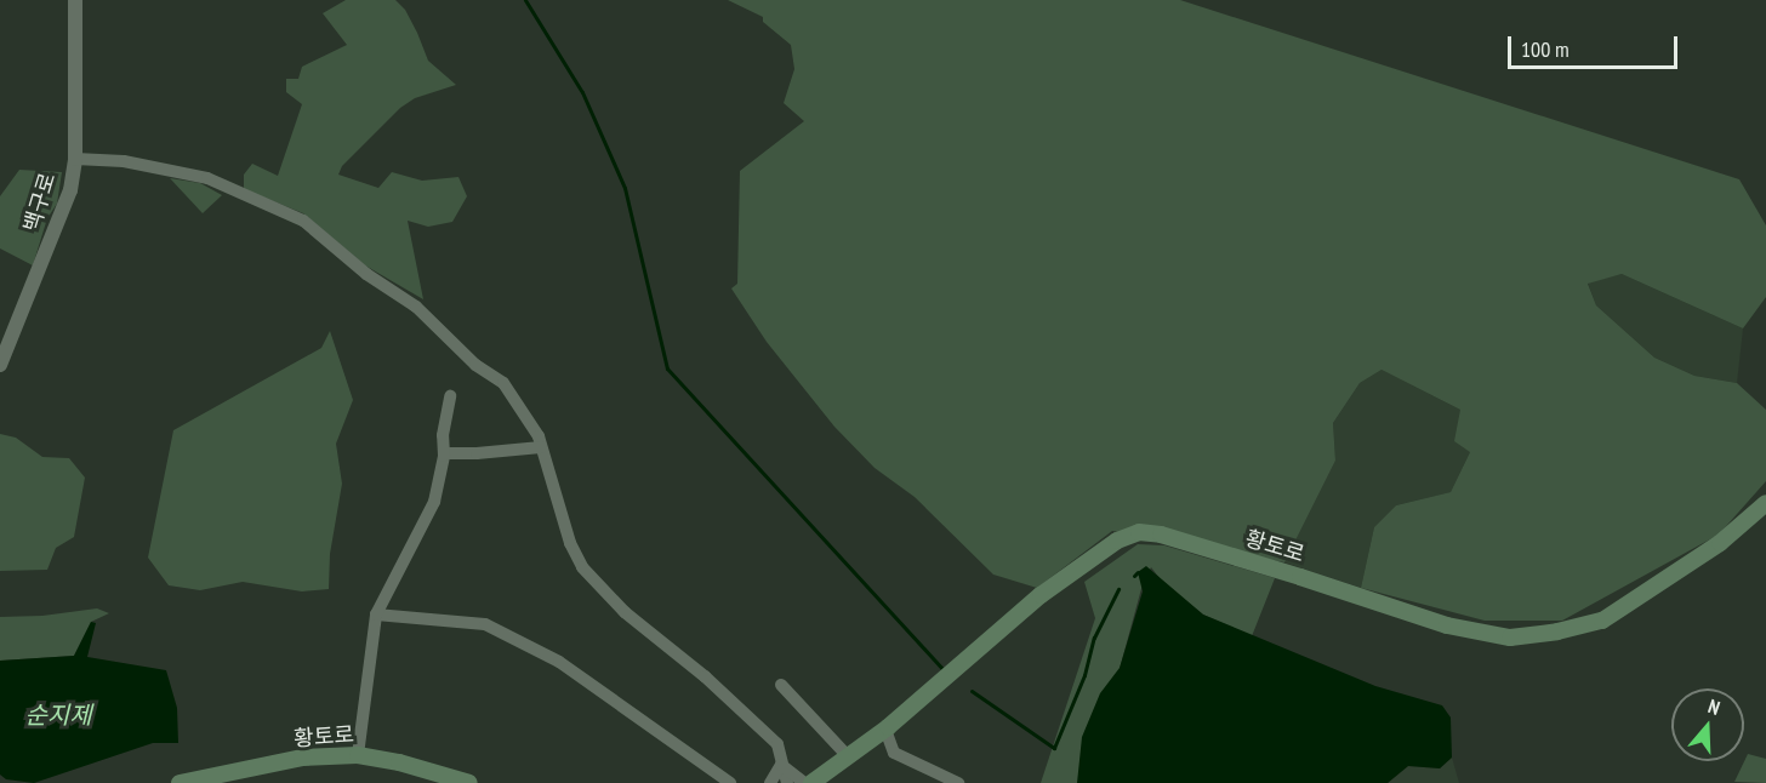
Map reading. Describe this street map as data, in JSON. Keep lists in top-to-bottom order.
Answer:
{
  "streets": {
    "main road": ["황토로"],
    "street": ["백구로"]
  },
  "water": ["순지제"],
  "scale_bar": "100 m",
  "north": "top"
}
